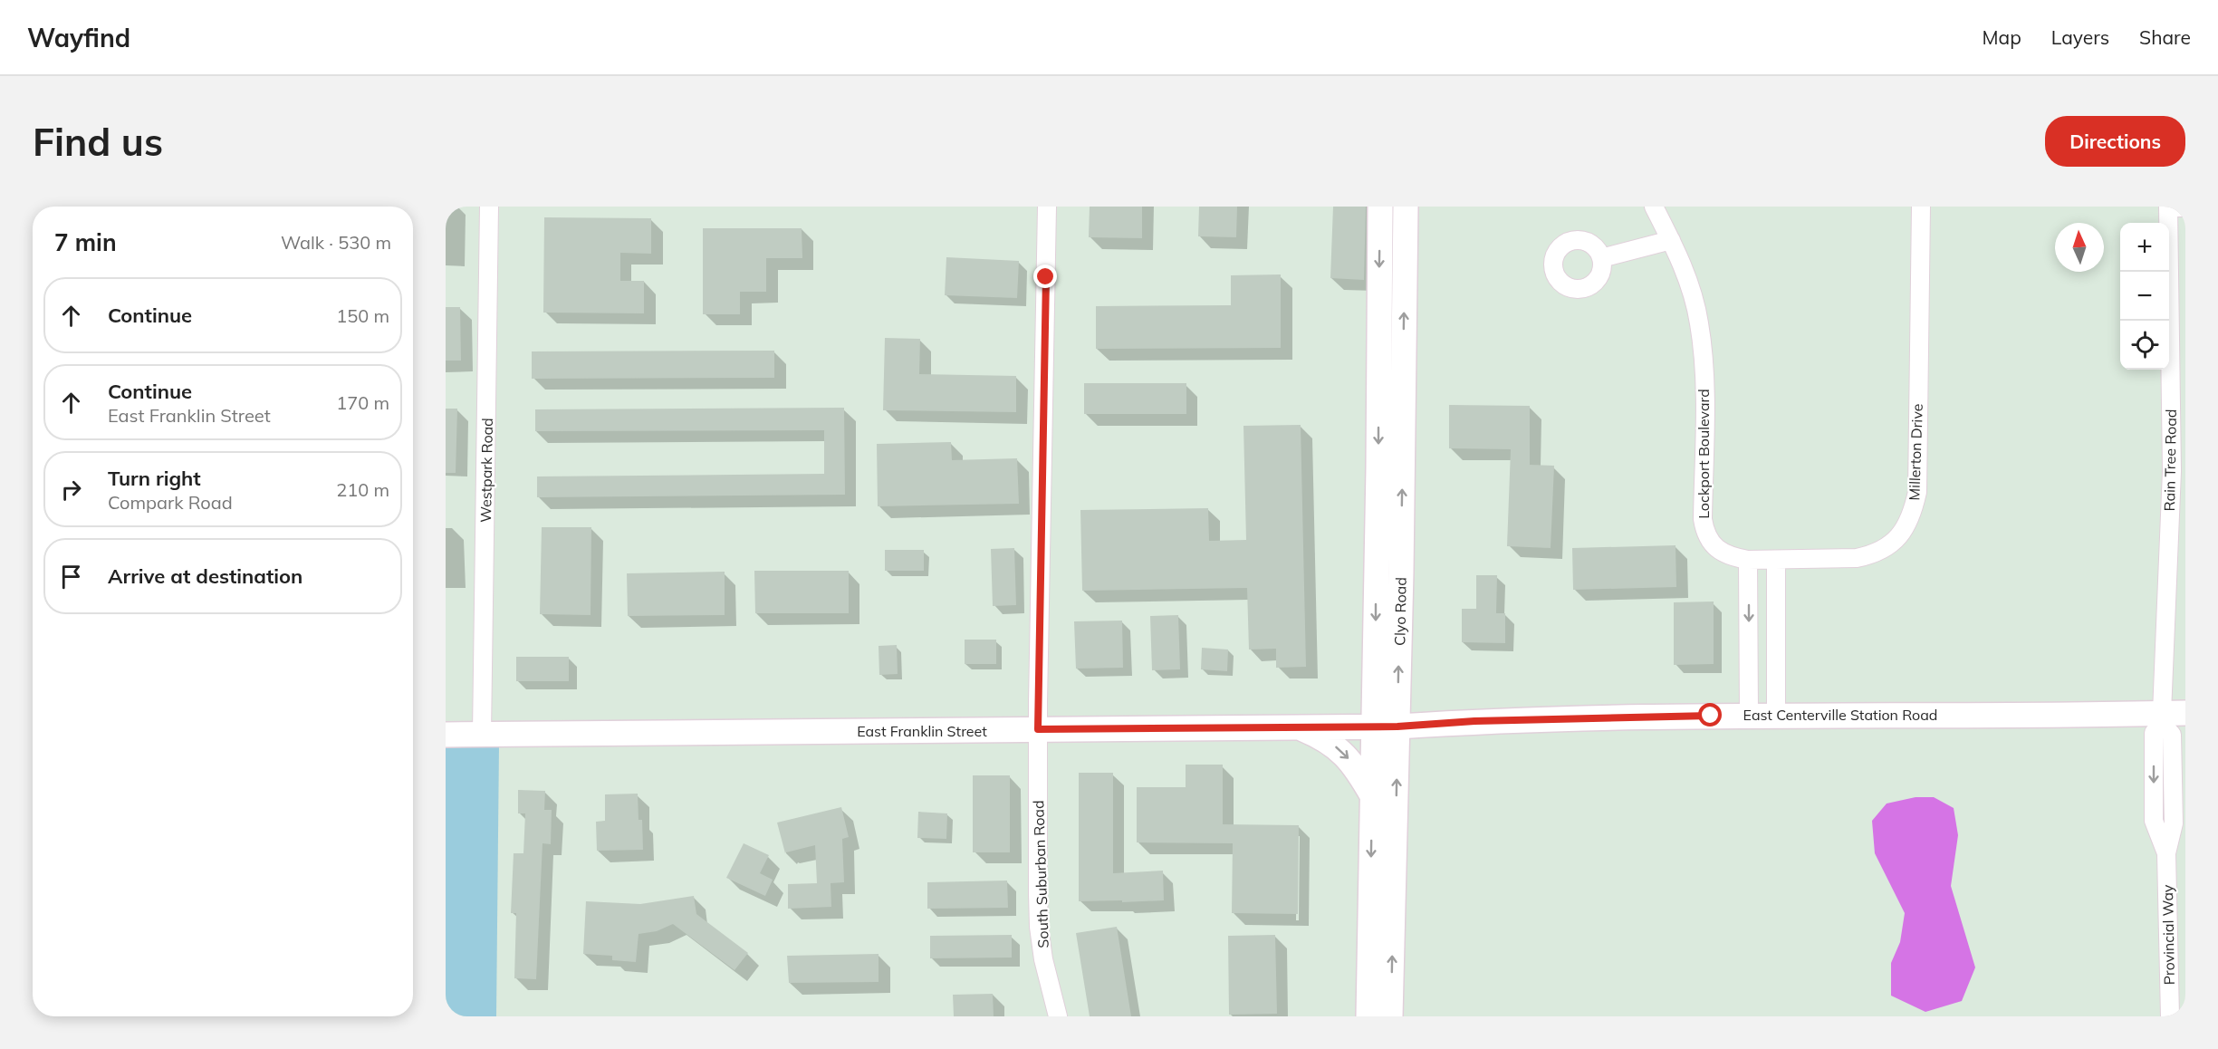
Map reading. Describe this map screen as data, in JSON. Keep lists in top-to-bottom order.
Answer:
{
  "streets": {
    "street": [
      "Millerton Drive",
      "Lockport Boulevard",
      "Rain Tree Road",
      "Westpark Road",
      "Clyo Road",
      "East Centerville Station Road",
      "East Franklin Street",
      "South Suburban Road",
      "Provincial Way"
    ]
  },
  "crossings": [
    ["Millerton Drive", "Lockport Boulevard"],
    ["Rain Tree Road", "East Centerville Station Road"],
    ["Rain Tree Road", "Provincial Way"],
    ["Westpark Road", "East Franklin Street"],
    ["Clyo Road", "East Centerville Station Road"],
    ["Clyo Road", "East Franklin Street"],
    ["East Centerville Station Road", "East Franklin Street"],
    ["East Centerville Station Road", "Provincial Way"],
    ["East Franklin Street", "South Suburban Road"]
  ],
  "north": "top",
  "page": {
    "header": "Wayfind",
    "nav": ["Map", "Layers", "Share"],
    "buttons": "Directions",
    "title": "Find us",
    "heading": ["7 min", "Walk · 530 m"],
    "map_buttons": ["+", "−"],
    "list": [
      ["Continue", "150 m"],
      ["Continue", "East Franklin Street", "170 m"],
      ["Turn right", "Compark Road", "210 m"],
      "Arrive at destination"
    ]
  }
}
